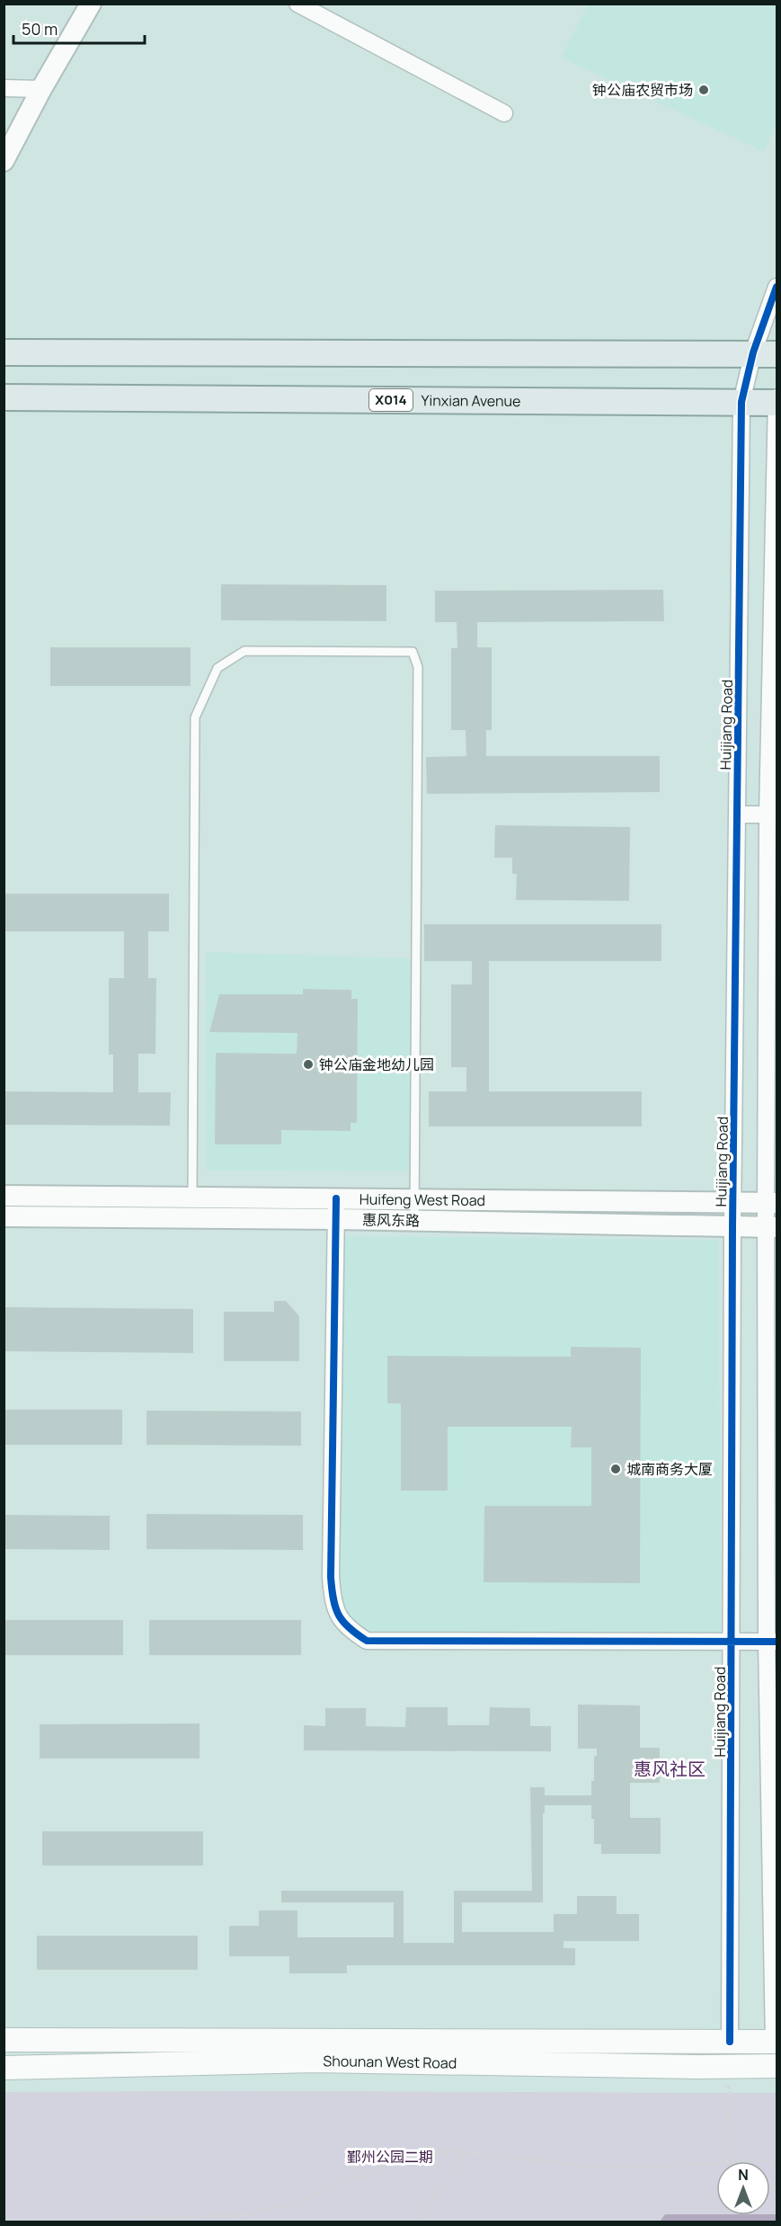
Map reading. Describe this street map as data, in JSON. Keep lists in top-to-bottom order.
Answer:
{
  "streets": {
    "main road": ["X014", "Yinxian Avenue", "Shounan West Road"],
    "street": ["Huijiang Road", "Huifeng West Road", "惠风东路"]
  },
  "crossings": [
    ["Yinxian Avenue", "Huijiang Road"],
    ["Huijiang Road", "Huifeng West Road"],
    ["Huijiang Road", "惠风东路"],
    ["Huijiang Road", "Shounan West Road"]
  ],
  "districts": ["惠风社区"],
  "parks": ["鄞州公园二期"],
  "places": ["钟公庙农贸市场", "钟公庙金地幼儿园", "城南商务大厦"],
  "scale_bar": "50 m",
  "north": "top"
}
